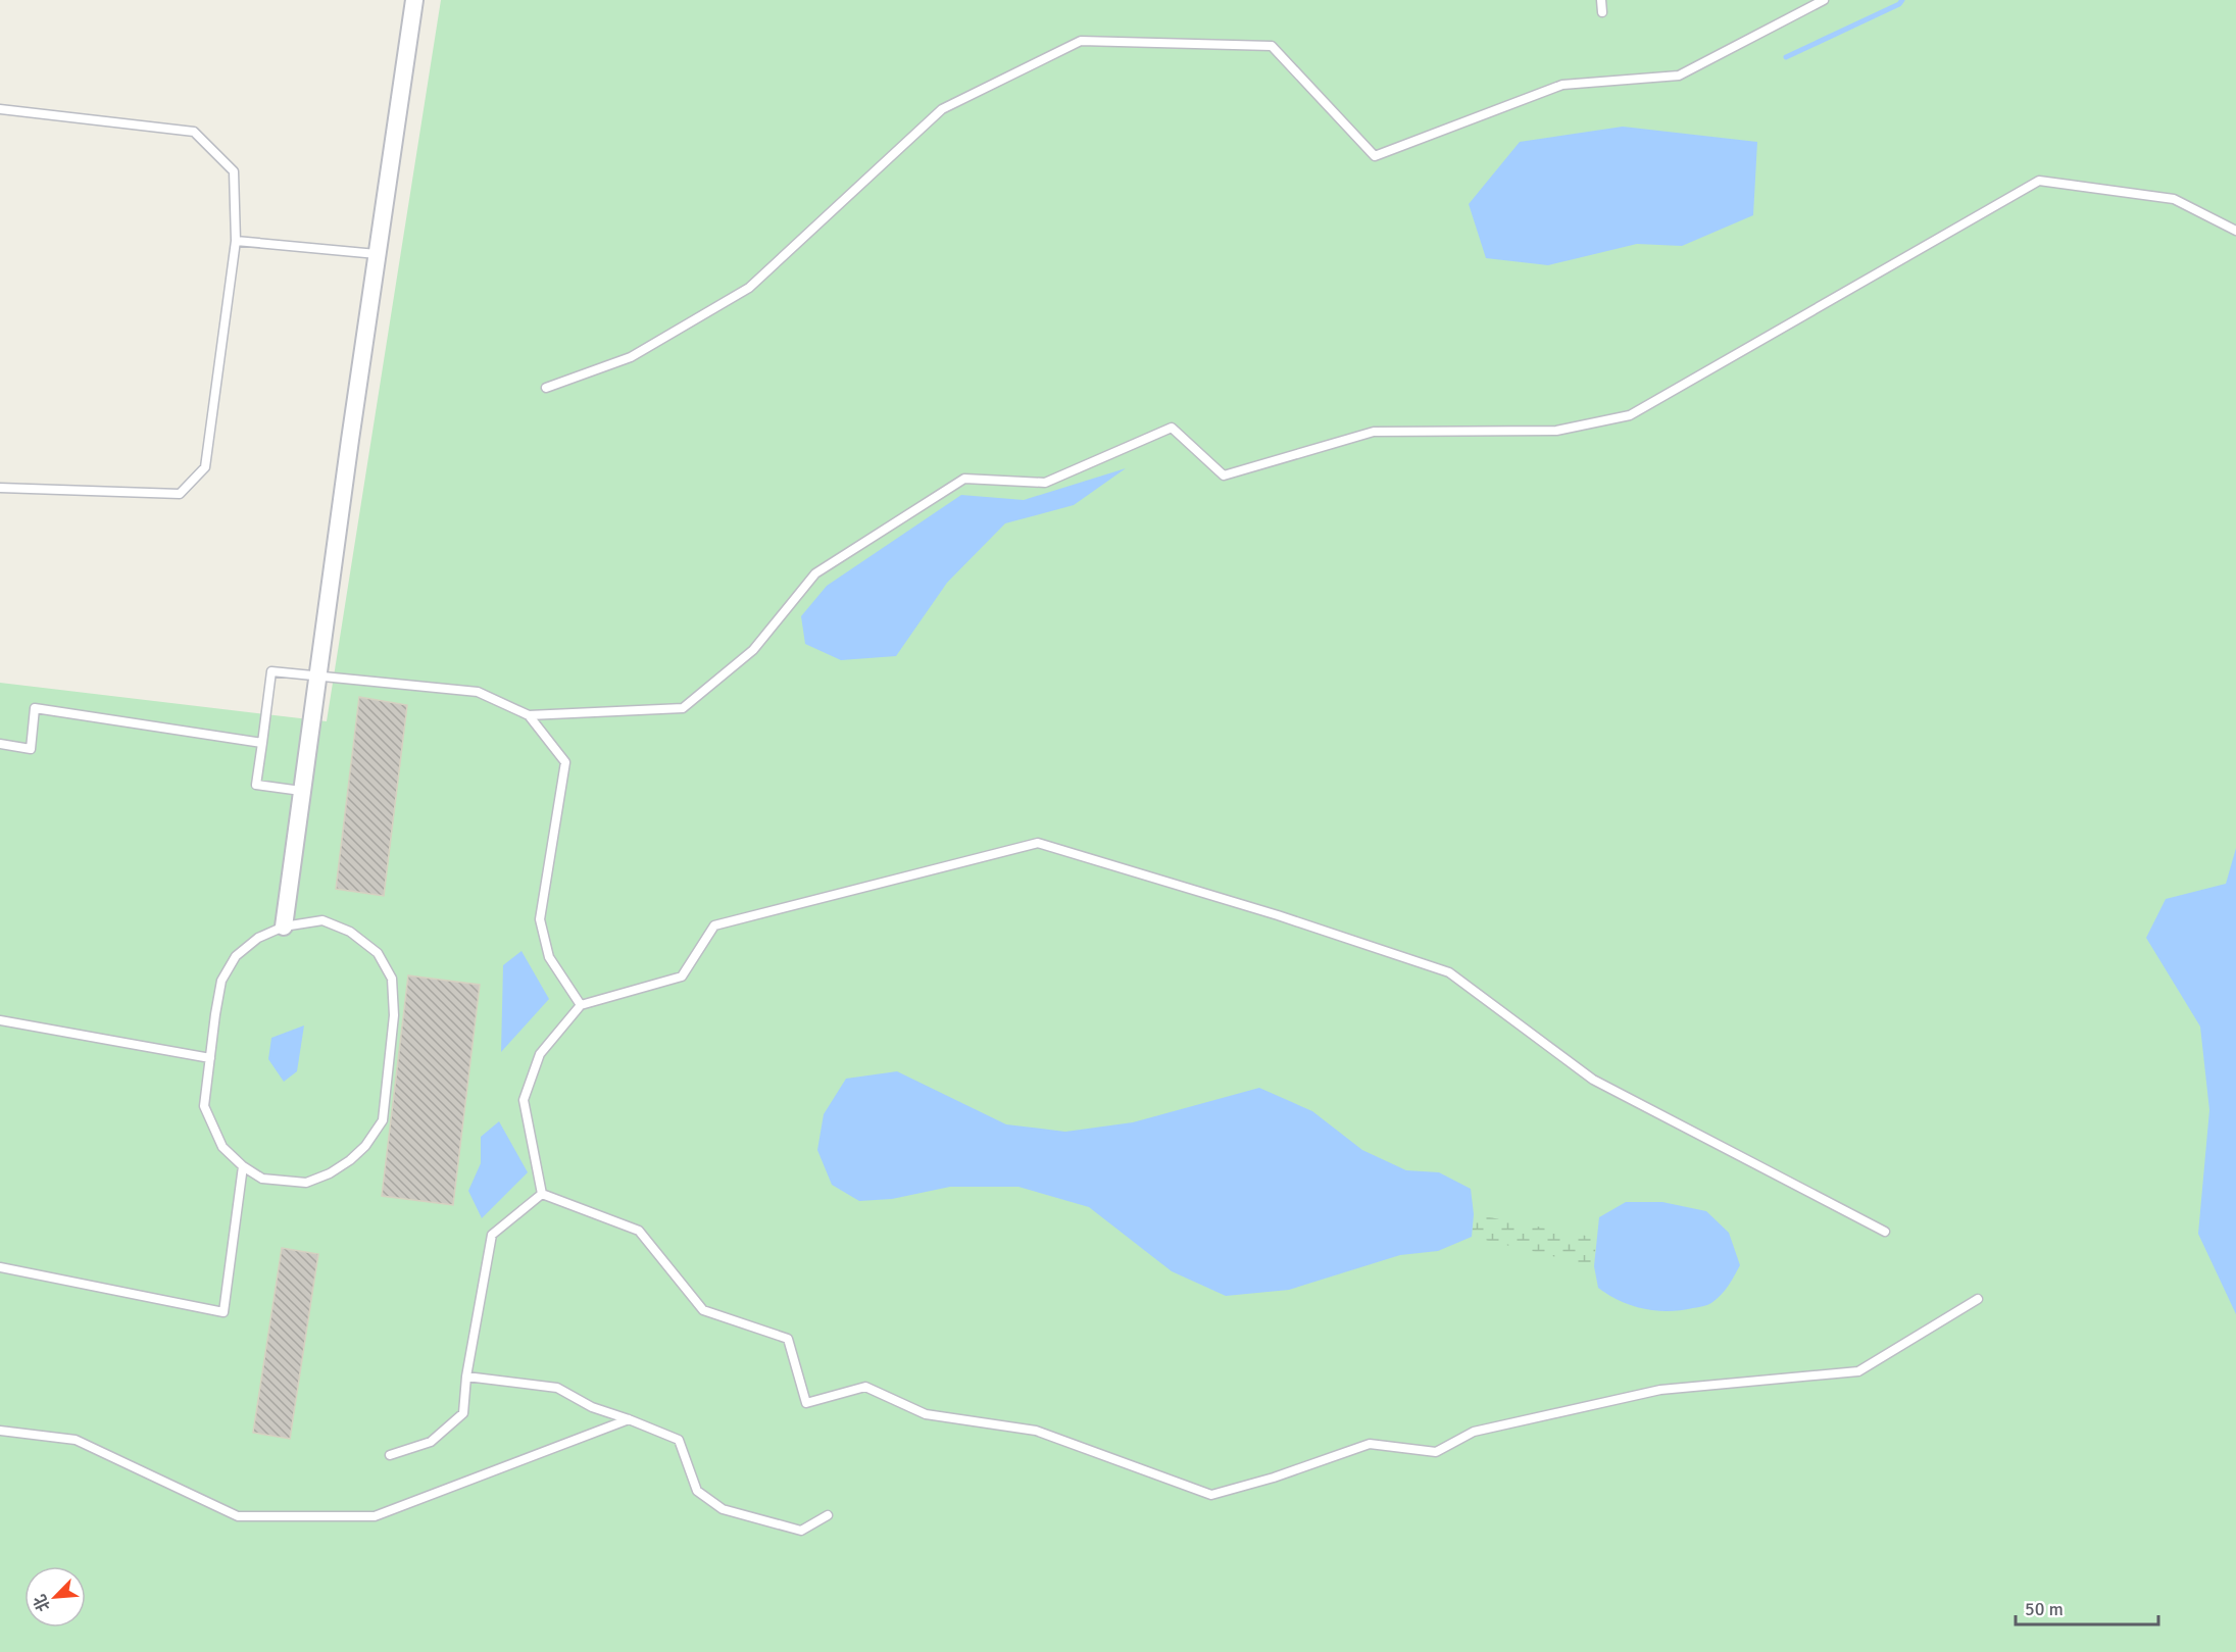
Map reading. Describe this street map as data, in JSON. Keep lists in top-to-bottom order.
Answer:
{
  "scale_bar": "50 m",
  "north": "bottom left"
}
